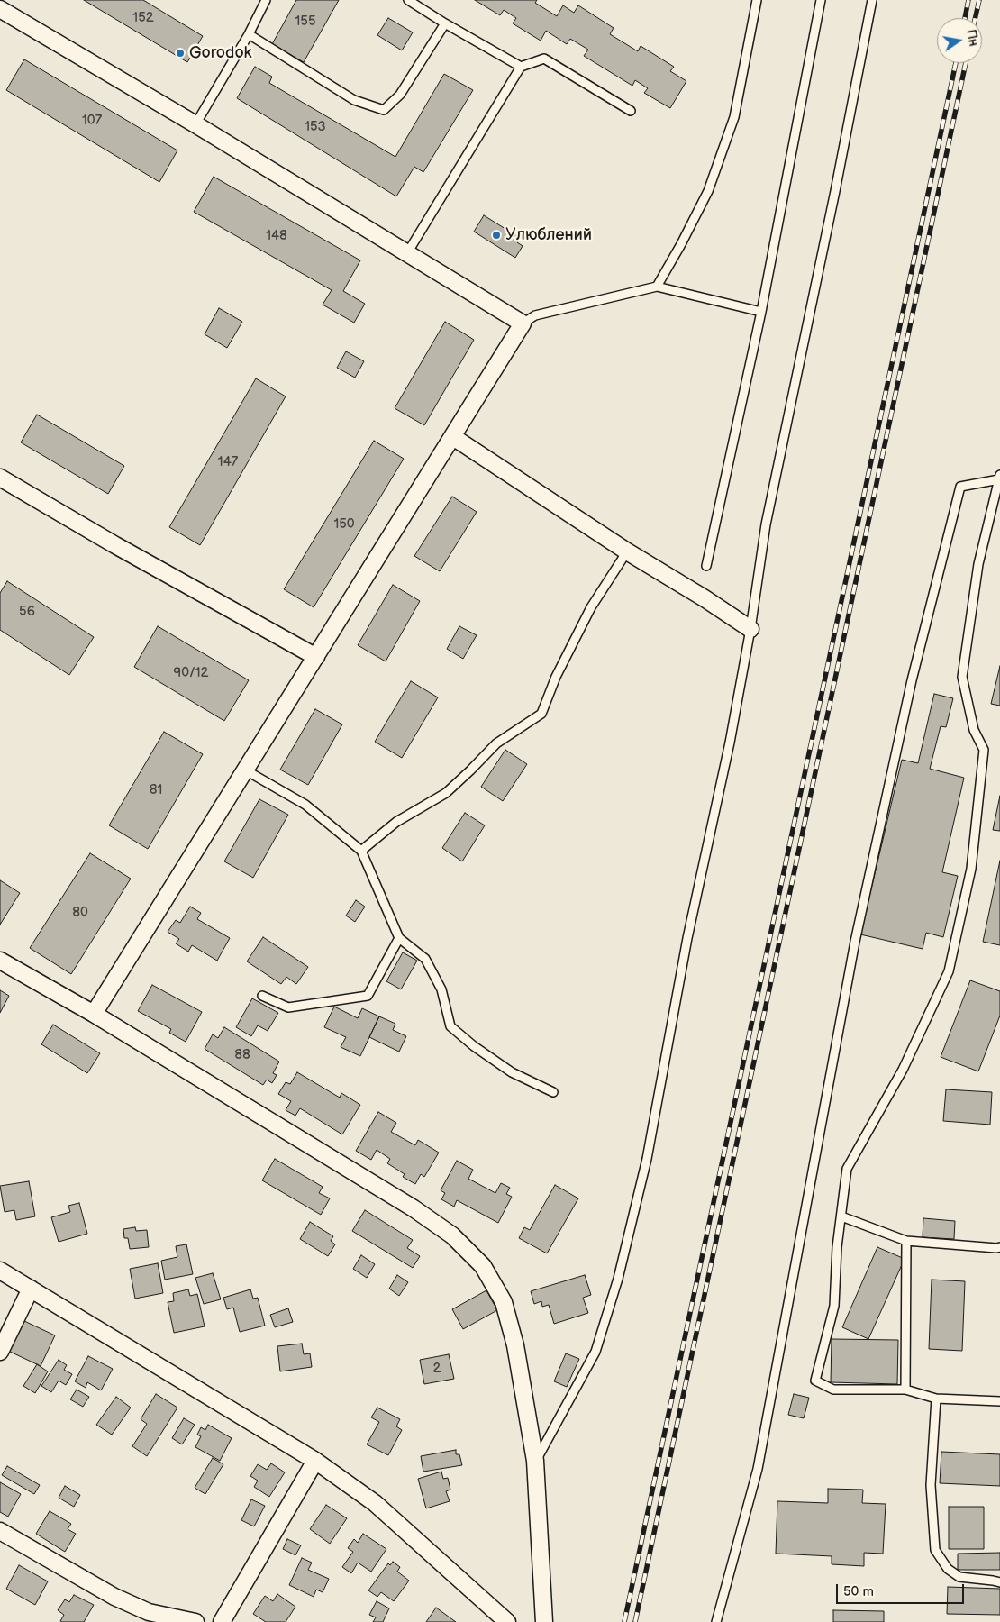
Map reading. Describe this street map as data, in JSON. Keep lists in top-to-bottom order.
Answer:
{
  "places": ["Gorodok", "Улюблений"],
  "house_numbers": [
    "152",
    "155",
    "107",
    "153",
    "148",
    "147",
    "150",
    "56",
    "90/12",
    "81",
    "80",
    "88",
    "2"
  ],
  "scale_bar": "50 m",
  "north": "right"
}
